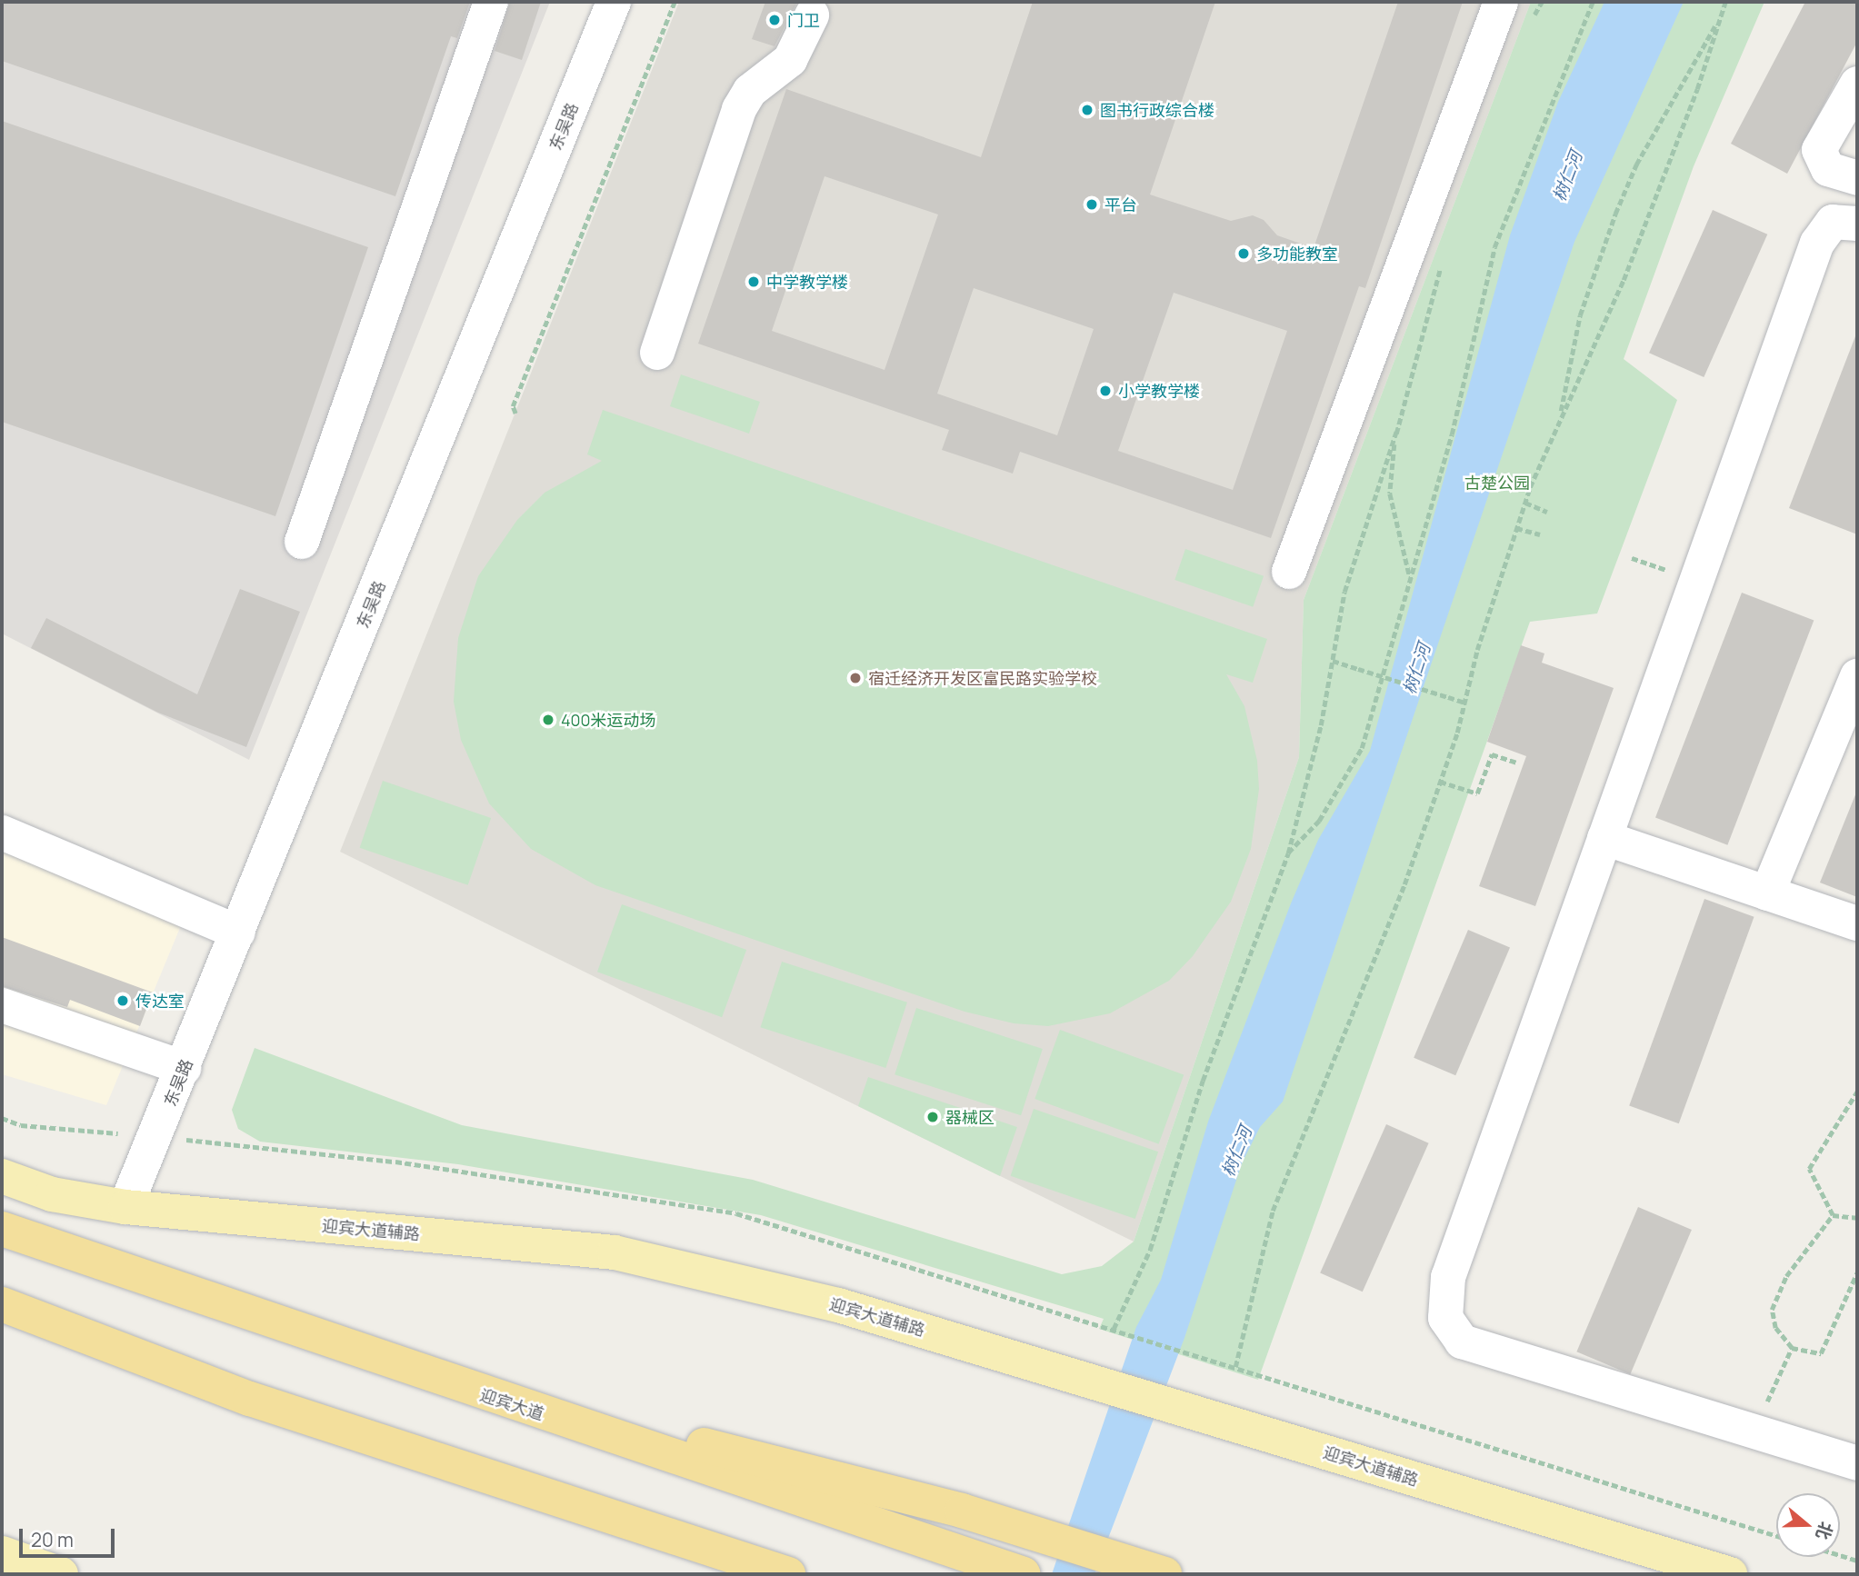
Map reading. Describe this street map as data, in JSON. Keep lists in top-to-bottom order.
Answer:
{
  "streets": {
    "highway": ["迎宾大道"],
    "main road": ["迎宾大道辅路"],
    "street": ["东吴路"]
  },
  "crossings": [
    ["东吴路", "迎宾大道辅路"]
  ],
  "water": ["树仁河"],
  "parks": ["古楚公园"],
  "places": [
    "门卫",
    "图书行政综合楼",
    "平台",
    "多功能教室",
    "中学教学楼",
    "小学教学楼",
    "宿迁经济开发区富民路实验学校",
    "400米运动场",
    "传达室",
    "器械区"
  ],
  "scale_bar": "20 m",
  "north": "right"
}
